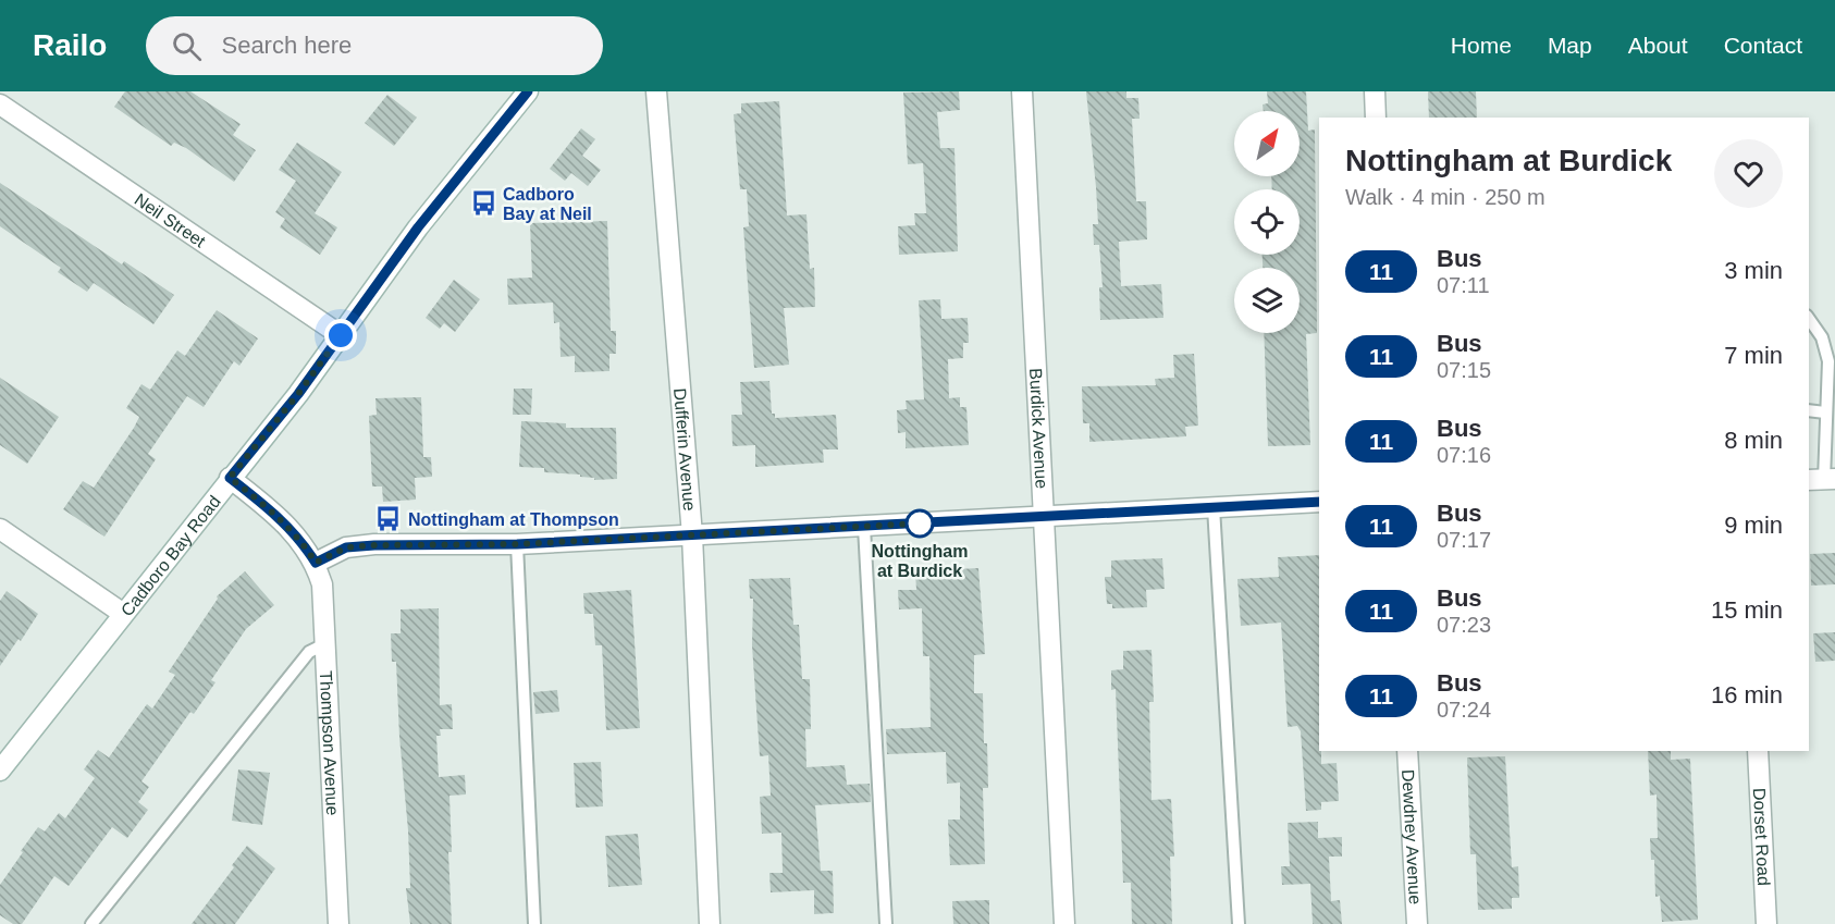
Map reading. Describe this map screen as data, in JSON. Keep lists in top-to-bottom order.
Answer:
{
  "streets": {
    "street": [
      "Neil Street",
      "Burdick Avenue",
      "Dufferin Avenue",
      "Cadboro Bay Road",
      "Thompson Avenue",
      "Dewdney Avenue",
      "Dorset Road"
    ]
  },
  "crossings": [
    ["Neil Street", "Cadboro Bay Road"]
  ],
  "places": {
    "bus stop": ["Cadboro Bay at Neil", "Nottingham at Thompson"],
    "other": ["Nottingham at Burdick"]
  },
  "lines": ["bus line 11"],
  "north": "top right",
  "page": {
    "header": "Railo",
    "search": "Search here",
    "nav": [
      "Home",
      "Map",
      "About",
      "Contact"
    ],
    "heading": ["Nottingham at Burdick", "Walk · 4 min · 250 m"],
    "list": [
      {
        "mark": "11",
        "name": "Bus",
        "note": "07:11",
        "value": "3 min"
      },
      {
        "mark": "11",
        "name": "Bus",
        "note": "07:15",
        "value": "7 min"
      },
      {
        "mark": "11",
        "name": "Bus",
        "note": "07:16",
        "value": "8 min"
      },
      {
        "mark": "11",
        "name": "Bus",
        "note": "07:17",
        "value": "9 min"
      },
      {
        "mark": "11",
        "name": "Bus",
        "note": "07:23",
        "value": "15 min"
      },
      {
        "mark": "11",
        "name": "Bus",
        "note": "07:24",
        "value": "16 min"
      }
    ]
  }
}
